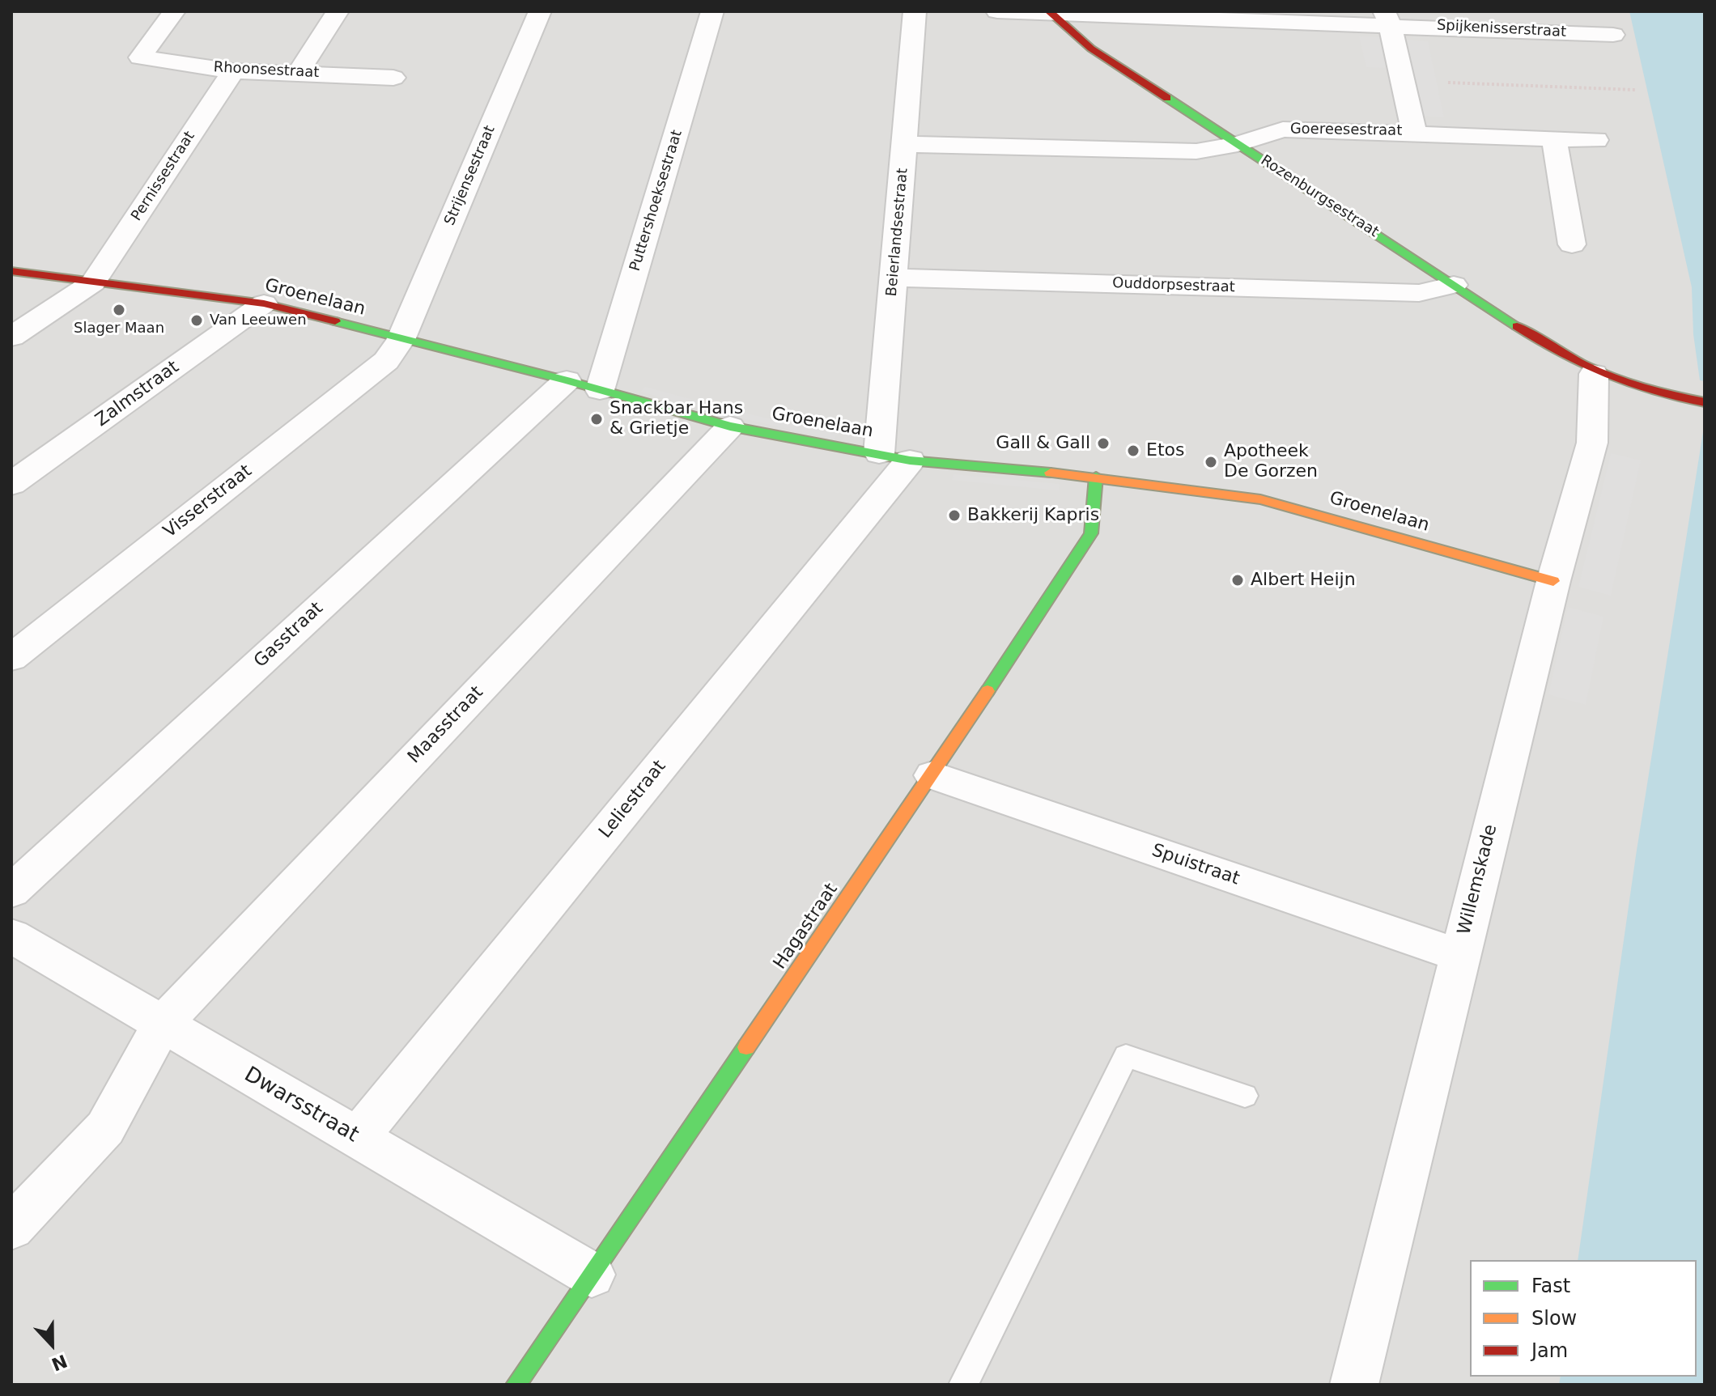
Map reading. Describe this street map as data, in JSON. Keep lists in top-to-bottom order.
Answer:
{
  "streets": {
    "street": [
      "Spijkenisserstraat",
      "Rhoonsestraat",
      "Goereesestraat",
      "Strijensestraat",
      "Pernissestraat",
      "Rozenburgsestraat",
      "Puttershoeksestraat",
      "Beierlandsestraat",
      "Ouddorpsestraat",
      "Groenelaan",
      "Zalmstraat",
      "Visserstraat",
      "Gasstraat",
      "Maasstraat",
      "Leliestraat",
      "Spuistraat",
      "Willemskade",
      "Hagastraat",
      "Dwarsstraat"
    ]
  },
  "crossings": [
    ["Spijkenisserstraat", "Rozenburgsestraat"],
    ["Rhoonsestraat", "Pernissestraat"],
    ["Goereesestraat", "Rozenburgsestraat"],
    ["Goereesestraat", "Beierlandsestraat"],
    ["Strijensestraat", "Groenelaan"],
    ["Strijensestraat", "Visserstraat"],
    ["Pernissestraat", "Groenelaan"],
    ["Rozenburgsestraat", "Ouddorpsestraat"],
    ["Rozenburgsestraat", "Willemskade"],
    ["Puttershoeksestraat", "Groenelaan"],
    ["Beierlandsestraat", "Ouddorpsestraat"],
    ["Beierlandsestraat", "Groenelaan"],
    ["Beierlandsestraat", "Leliestraat"],
    ["Groenelaan", "Zalmstraat"],
    ["Groenelaan", "Visserstraat"],
    ["Groenelaan", "Gasstraat"],
    ["Groenelaan", "Maasstraat"],
    ["Groenelaan", "Leliestraat"],
    ["Groenelaan", "Willemskade"],
    ["Groenelaan", "Hagastraat"],
    ["Maasstraat", "Dwarsstraat"],
    ["Leliestraat", "Dwarsstraat"],
    ["Spuistraat", "Willemskade"],
    ["Spuistraat", "Hagastraat"],
    ["Hagastraat", "Dwarsstraat"]
  ],
  "places": [
    "Slager Maan",
    "Van Leeuwen",
    "Snackbar Hans & Grietje",
    "Gall & Gall",
    "Etos",
    "Apotheek De Gorzen",
    "Bakkerij Kapris",
    "Albert Heijn"
  ],
  "legend": ["Fast", "Slow", "Jam"],
  "north": "bottom"
}
